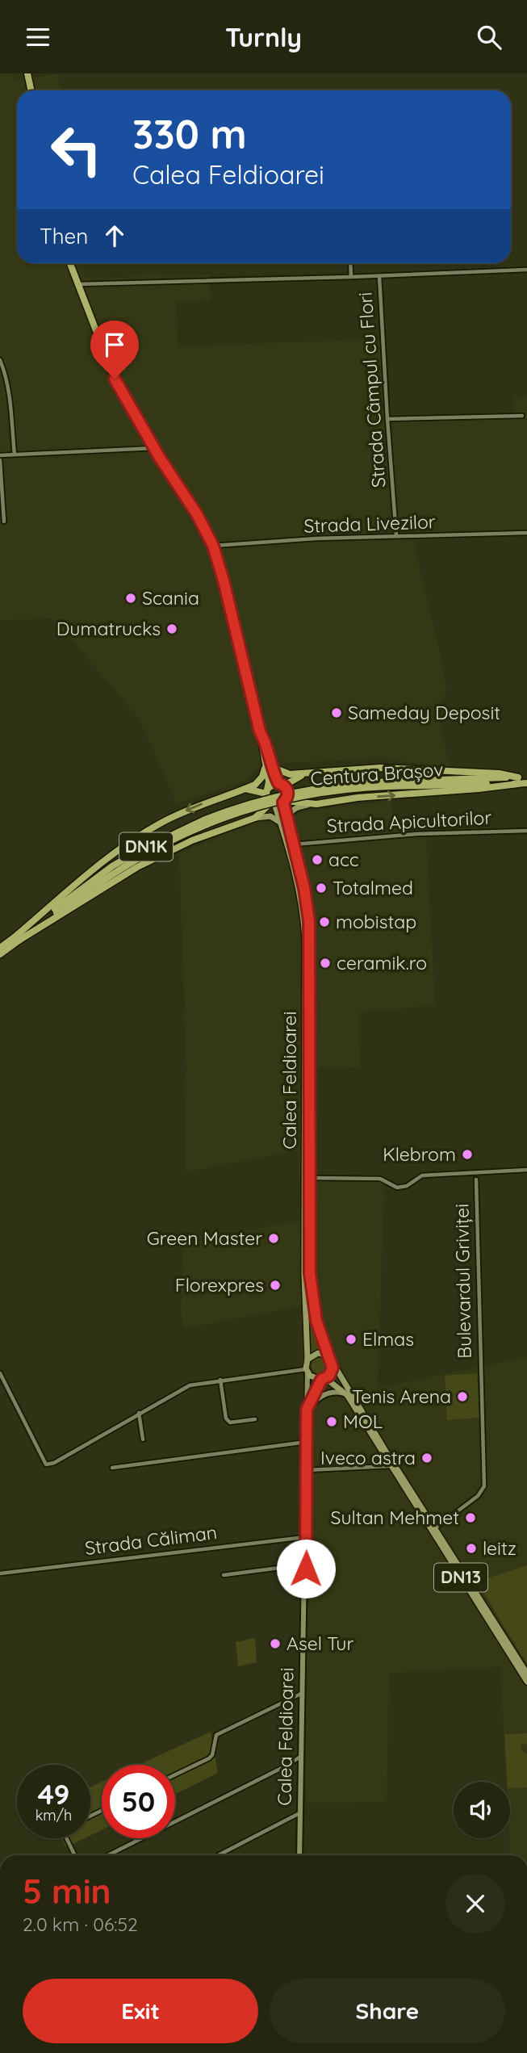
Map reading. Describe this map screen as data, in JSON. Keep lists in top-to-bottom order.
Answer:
{
  "streets": {
    "highway": ["Centura Brașov", "DN1K"],
    "main road": ["Calea Feldioarei", "DN13"],
    "street": [
      "Strada Câmpul cu Flori",
      "Strada Livezilor",
      "Strada Apicultorilor",
      "Bulevardul Griviței",
      "Strada Căliman"
    ]
  },
  "crossings": [
    ["Strada Câmpul cu Flori", "Strada Livezilor"],
    ["Centura Brașov", "DN1K"],
    ["Strada Apicultorilor", "Calea Feldioarei"],
    ["Calea Feldioarei", "Strada Căliman"],
    ["Calea Feldioarei", "DN13"]
  ],
  "places": [
    "Scania",
    "Dumatrucks",
    "Sameday Deposit",
    "acc",
    "Totalmed",
    "mobistap",
    "ceramik.ro",
    "Klebrom",
    "Green Master",
    "Florexpres",
    "Elmas",
    "Tenis Arena",
    "MOL",
    "Iveco astra",
    "Sultan Mehmet",
    "leitz",
    "Asel Tur"
  ],
  "page": {
    "header": "Turnly",
    "turn": ["330 m", "Calea Feldioarei"],
    "then": "Then",
    "speed": "49 km/h",
    "limit": "50",
    "heading": ["5 min", "2.0 km · 06:52"],
    "buttons": ["Exit", "Share"]
  }
}
